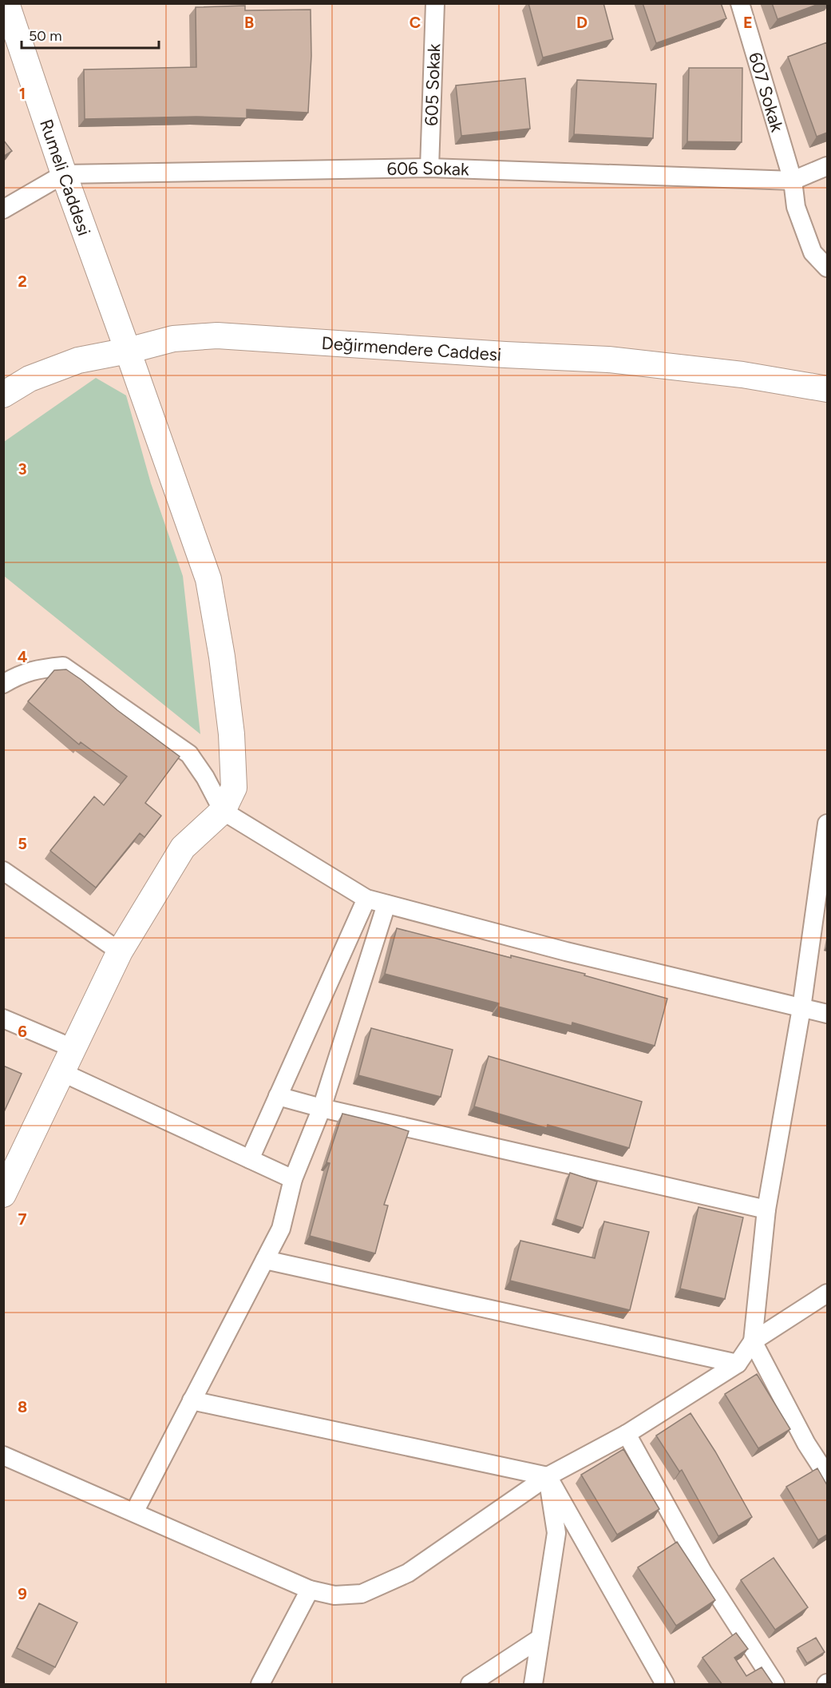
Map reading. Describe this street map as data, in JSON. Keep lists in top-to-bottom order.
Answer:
{
  "streets": {
    "street": [
      "605 Sokak",
      "607 Sokak",
      "606 Sokak",
      "Rumeli Caddesi",
      "Değirmendere Caddesi"
    ]
  },
  "crossings": [
    ["605 Sokak", "606 Sokak"],
    ["607 Sokak", "606 Sokak"],
    ["606 Sokak", "Rumeli Caddesi"],
    ["Rumeli Caddesi", "Değirmendere Caddesi"]
  ],
  "scale_bar": "50 m",
  "grid": {
    "columns": [
      "B",
      "C",
      "D",
      "E"
    ],
    "rows": [
      "1",
      "2",
      "3",
      "4",
      "5",
      "6",
      "7",
      "8",
      "9"
    ]
  }
}
